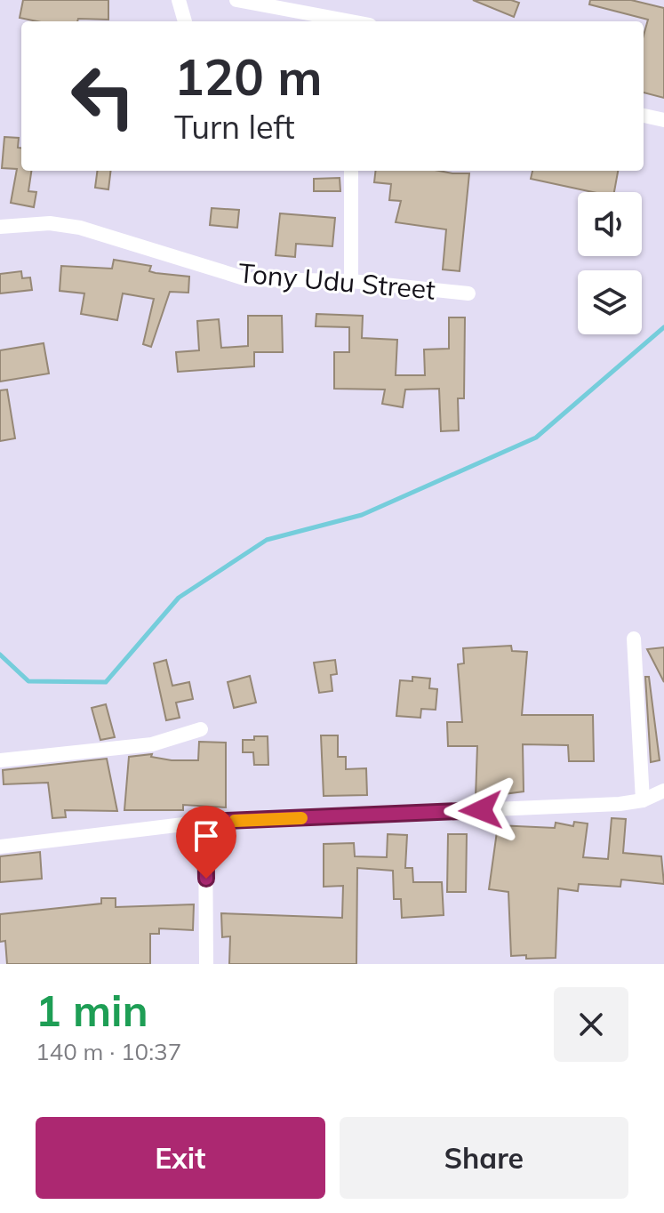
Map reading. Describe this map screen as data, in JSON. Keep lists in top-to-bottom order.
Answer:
{
  "streets": {
    "street": ["Tony Udu Street"]
  },
  "page": {
    "turn": ["120 m", "Turn left"],
    "heading": ["1 min", "140 m · 10:37"],
    "buttons": ["Exit", "Share"]
  }
}
